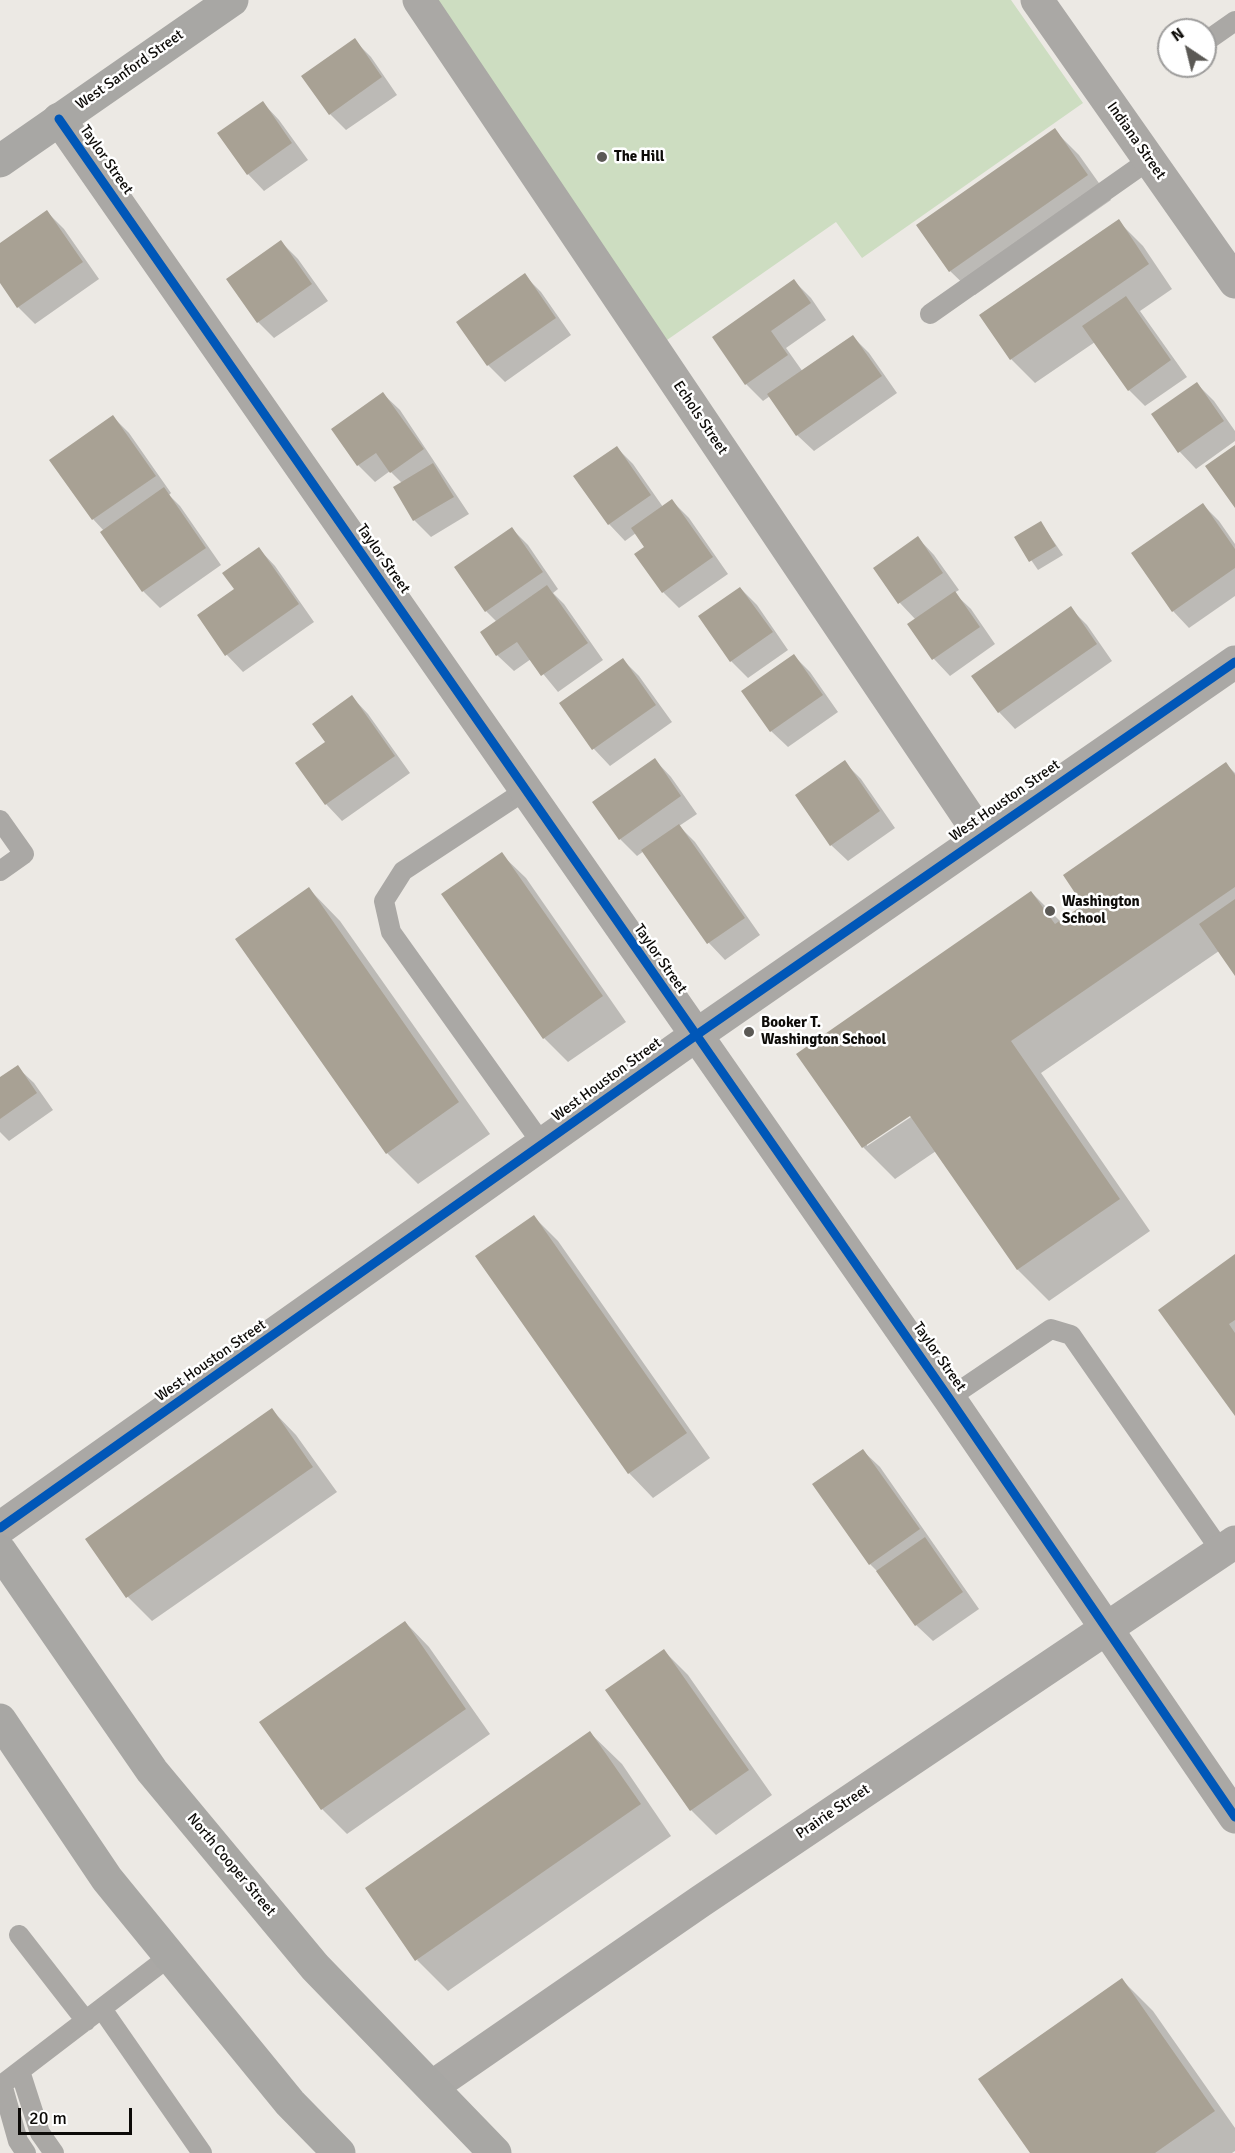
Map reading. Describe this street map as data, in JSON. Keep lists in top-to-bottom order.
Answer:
{
  "streets": {
    "main road": ["West Sanford Street", "North Cooper Street"],
    "street": [
      "Indiana Street",
      "Taylor Street",
      "Echols Street",
      "West Houston Street",
      "Prairie Street"
    ]
  },
  "crossings": [
    ["West Sanford Street", "Taylor Street"],
    ["Taylor Street", "West Houston Street"],
    ["Taylor Street", "Prairie Street"],
    ["Echols Street", "West Houston Street"],
    ["Prairie Street", "North Cooper Street"]
  ],
  "places": ["The Hill", "Washington School", "Booker T. Washington School"],
  "scale_bar": "20 m",
  "north": "top left"
}
